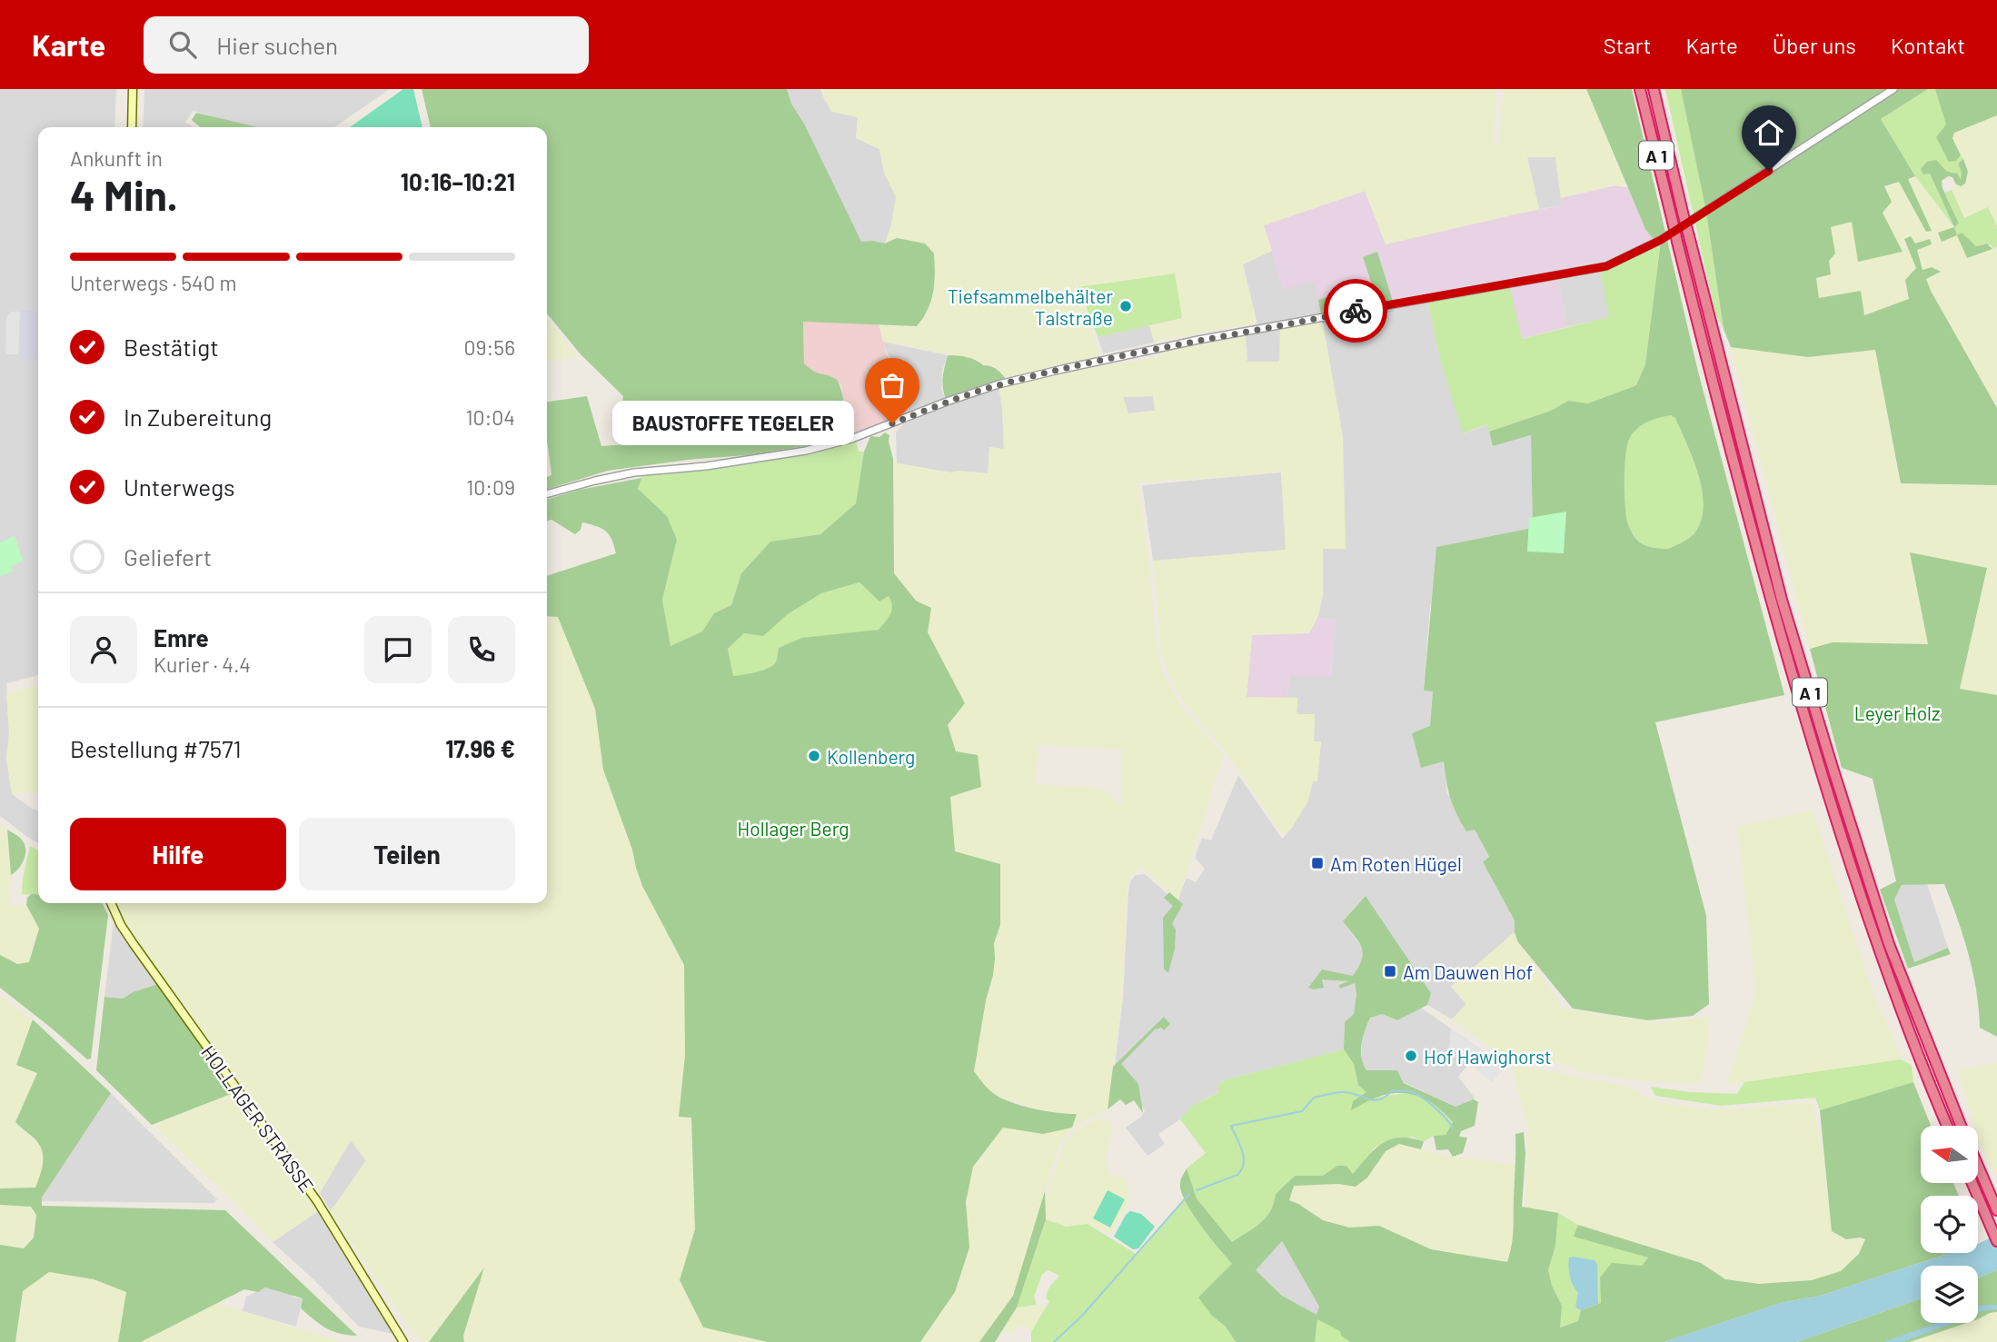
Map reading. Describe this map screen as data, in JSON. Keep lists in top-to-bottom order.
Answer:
{
  "streets": {
    "highway": ["A 1"],
    "main road": ["HOLLAGER STRASSE"]
  },
  "parks": ["Leyer Holz", "Hollager Berg"],
  "places": {
    "other": [
      "Tiefsammelbehälter Talstraße",
      "BAUSTOFFE TEGELER",
      "Kollenberg",
      "Hof Hawighorst"
    ],
    "transit": ["Am Roten Hügel", "Am Dauwen Hof"]
  },
  "north": "left",
  "page": {
    "header": "Karte",
    "search": "Hier suchen",
    "nav": [
      "Start",
      "Karte",
      "Über uns",
      "Kontakt"
    ],
    "heading": ["4 Min.", "Ankunft in", "10:16–10:21"],
    "panel": [
      "Emre",
      "Kurier · 4.4",
      "Bestellung #7571",
      "17.96 €"
    ],
    "bar": "Unterwegs · 540 m",
    "list": [
      ["Bestätigt", "09:56"],
      ["In Zubereitung", "10:04"],
      ["Unterwegs", "10:09"],
      "Geliefert"
    ],
    "bubble": "BAUSTOFFE TEGELER",
    "buttons": ["Hilfe", "Teilen"]
  }
}
